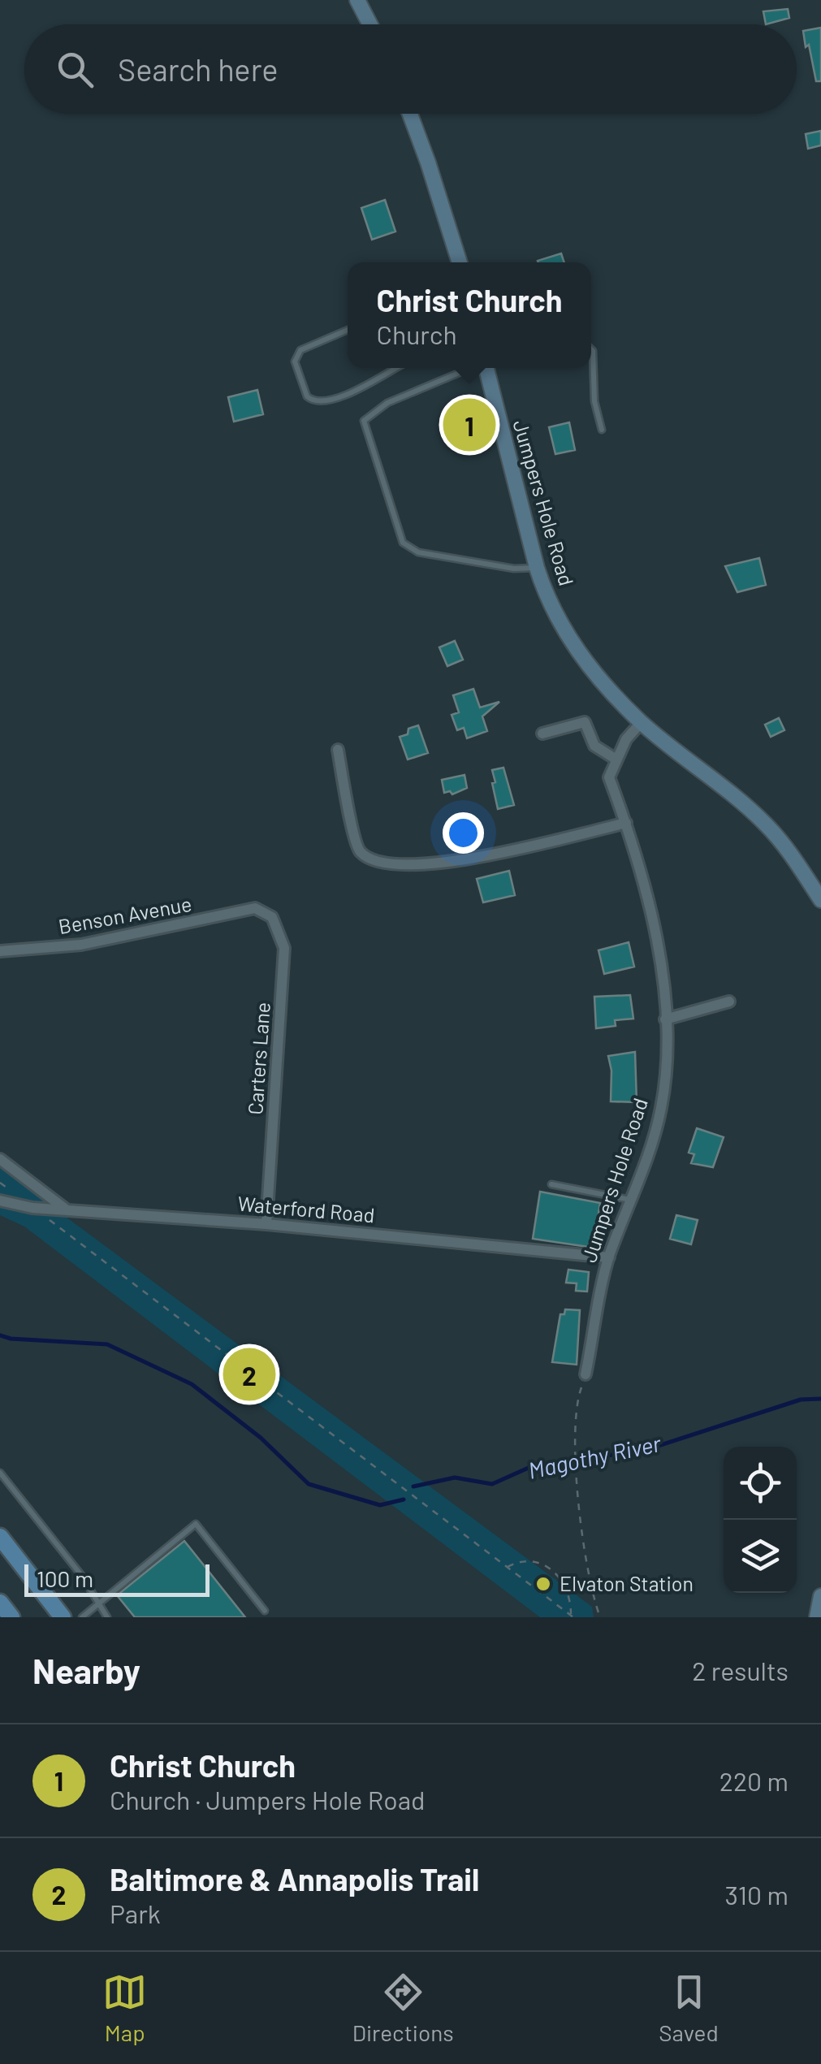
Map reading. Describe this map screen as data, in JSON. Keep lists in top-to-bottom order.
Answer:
{
  "streets": {
    "main road": ["Jumpers Hole Road"],
    "street": ["Benson Avenue", "Carters Lane", "Waterford Road"]
  },
  "crossings": [
    ["Jumpers Hole Road", "Waterford Road"],
    ["Benson Avenue", "Carters Lane"],
    ["Carters Lane", "Waterford Road"]
  ],
  "water": ["Magothy River"],
  "places": ["Elvaton Station"],
  "scale_bar": "100 m",
  "page": {
    "search": "Search here",
    "popup": ["Christ Church", "Church"],
    "pins": ["1", "2"],
    "scale": "100 m",
    "heading": ["Nearby", "2 results"],
    "list": [
      {
        "mark": "1",
        "name": "Christ Church",
        "note": "Church · Jumpers Hole Road",
        "value": "220 m"
      },
      {
        "mark": "2",
        "name": "Baltimore & Annapolis Trail",
        "note": "Park",
        "value": "310 m"
      }
    ],
    "nav": ["Map", "Directions", "Saved"]
  }
}
